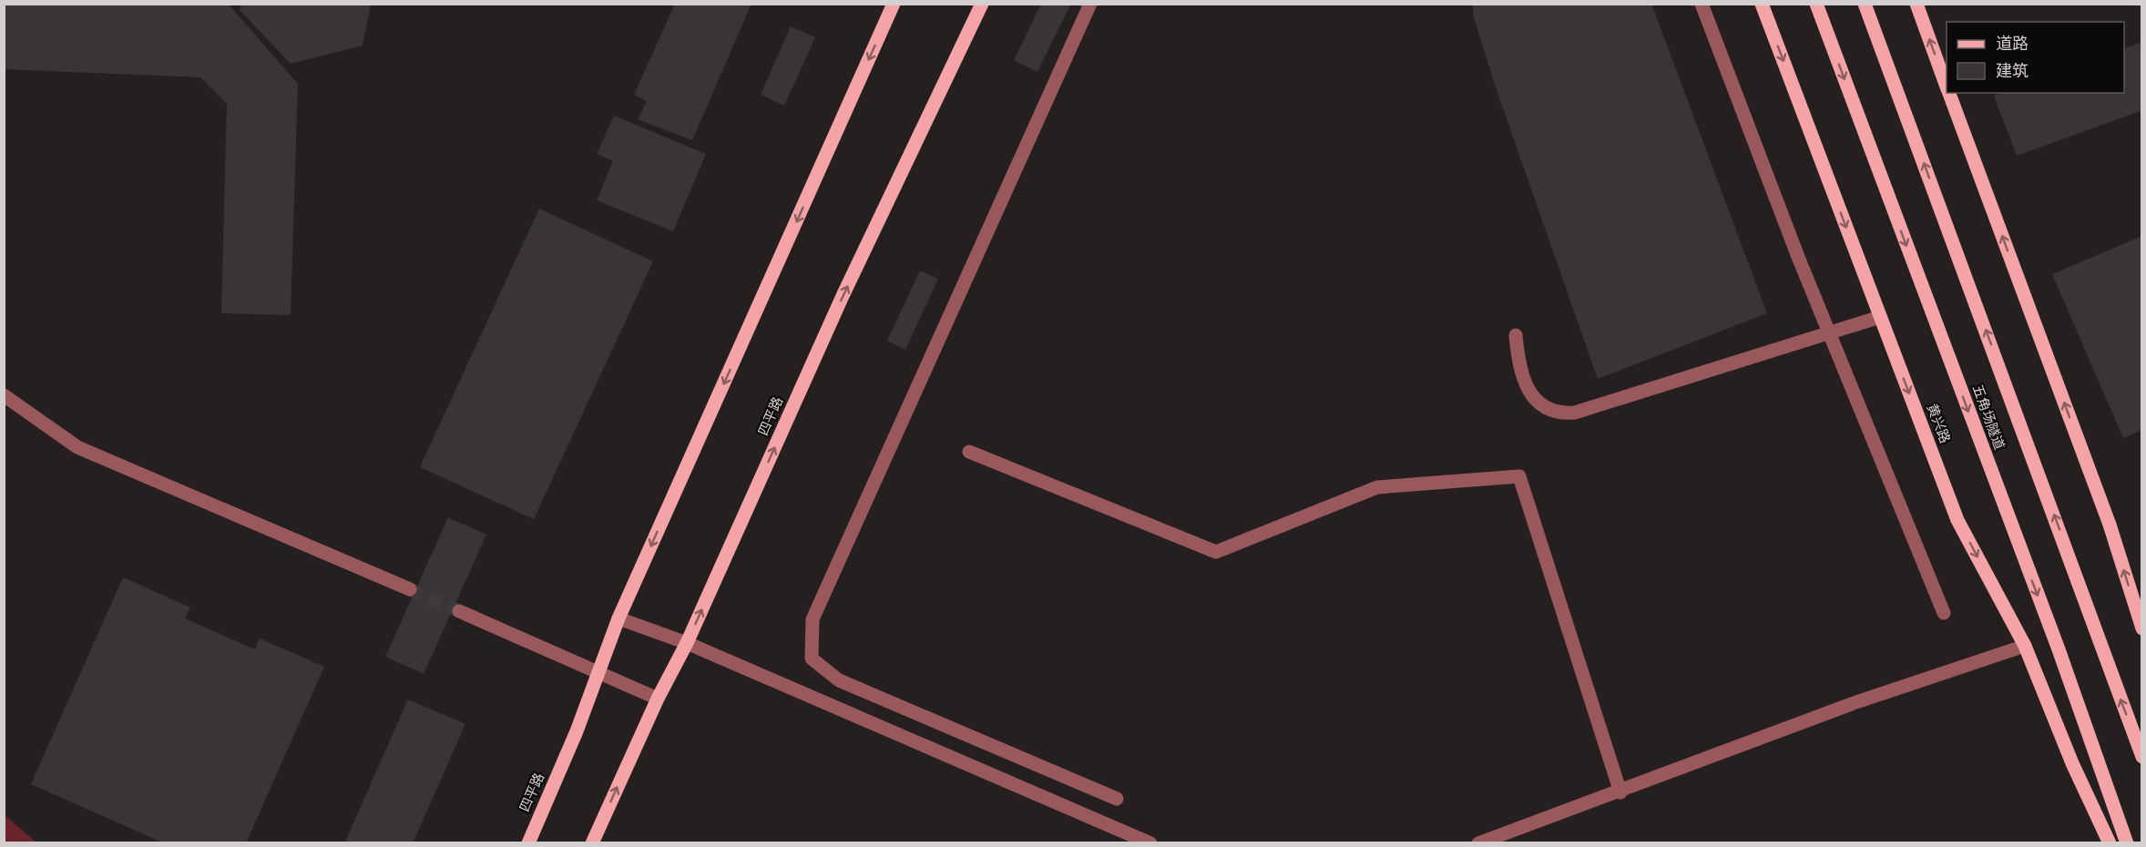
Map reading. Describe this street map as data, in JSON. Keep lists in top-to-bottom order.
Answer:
{
  "streets": {
    "main road": ["四平路", "五角场隧道", "黄兴路"]
  },
  "one_way": ["黄兴路"],
  "legend": ["道路", "建筑"]
}
